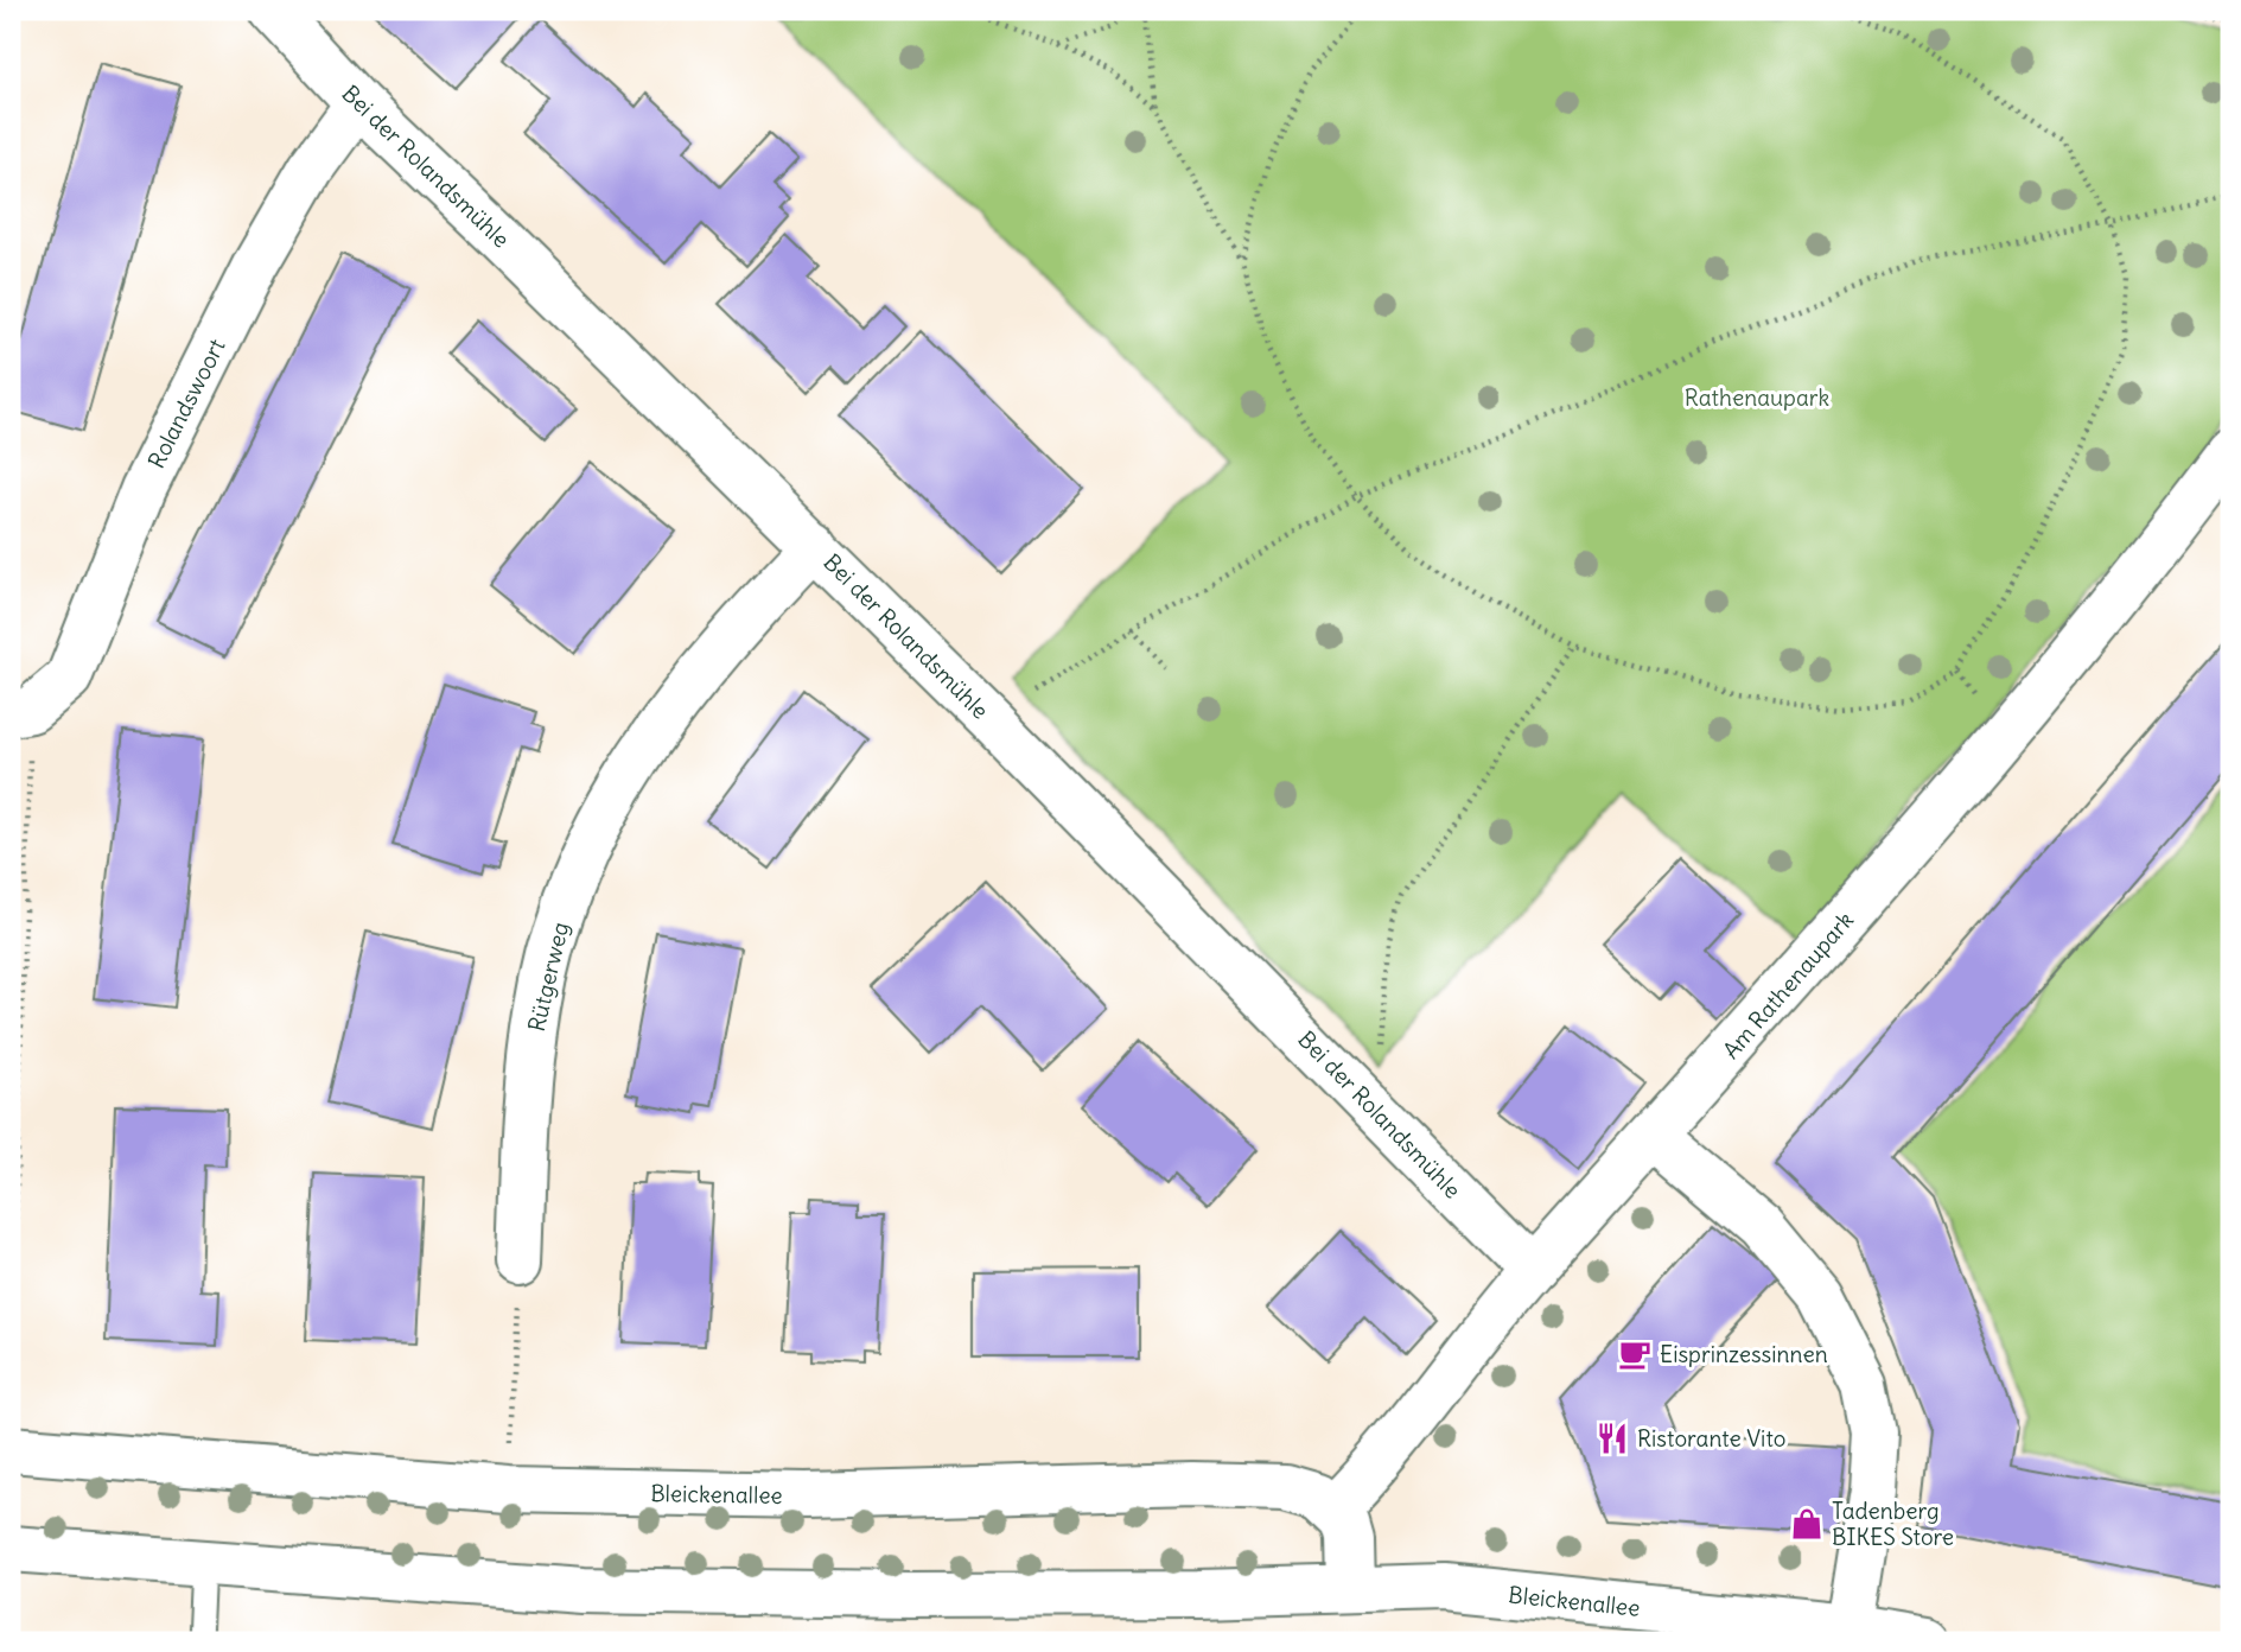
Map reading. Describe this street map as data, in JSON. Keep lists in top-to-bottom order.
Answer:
{
  "streets": {
    "street": [
      "Bei der Rolandsmühle",
      "Rolandswoort",
      "Rütgerweg",
      "Am Rathenaupark",
      "Bleickenallee"
    ]
  },
  "crossings": [
    ["Bei der Rolandsmühle", "Rolandswoort"],
    ["Bei der Rolandsmühle", "Rütgerweg"],
    ["Bei der Rolandsmühle", "Am Rathenaupark"],
    ["Am Rathenaupark", "Bleickenallee"]
  ],
  "parks": ["Rathenaupark"],
  "places": {
    "cafe": ["Eisprinzessinnen"],
    "restaurant": ["Ristorante Vito"],
    "shop": ["Tadenberg BIKES Store"]
  }
}
